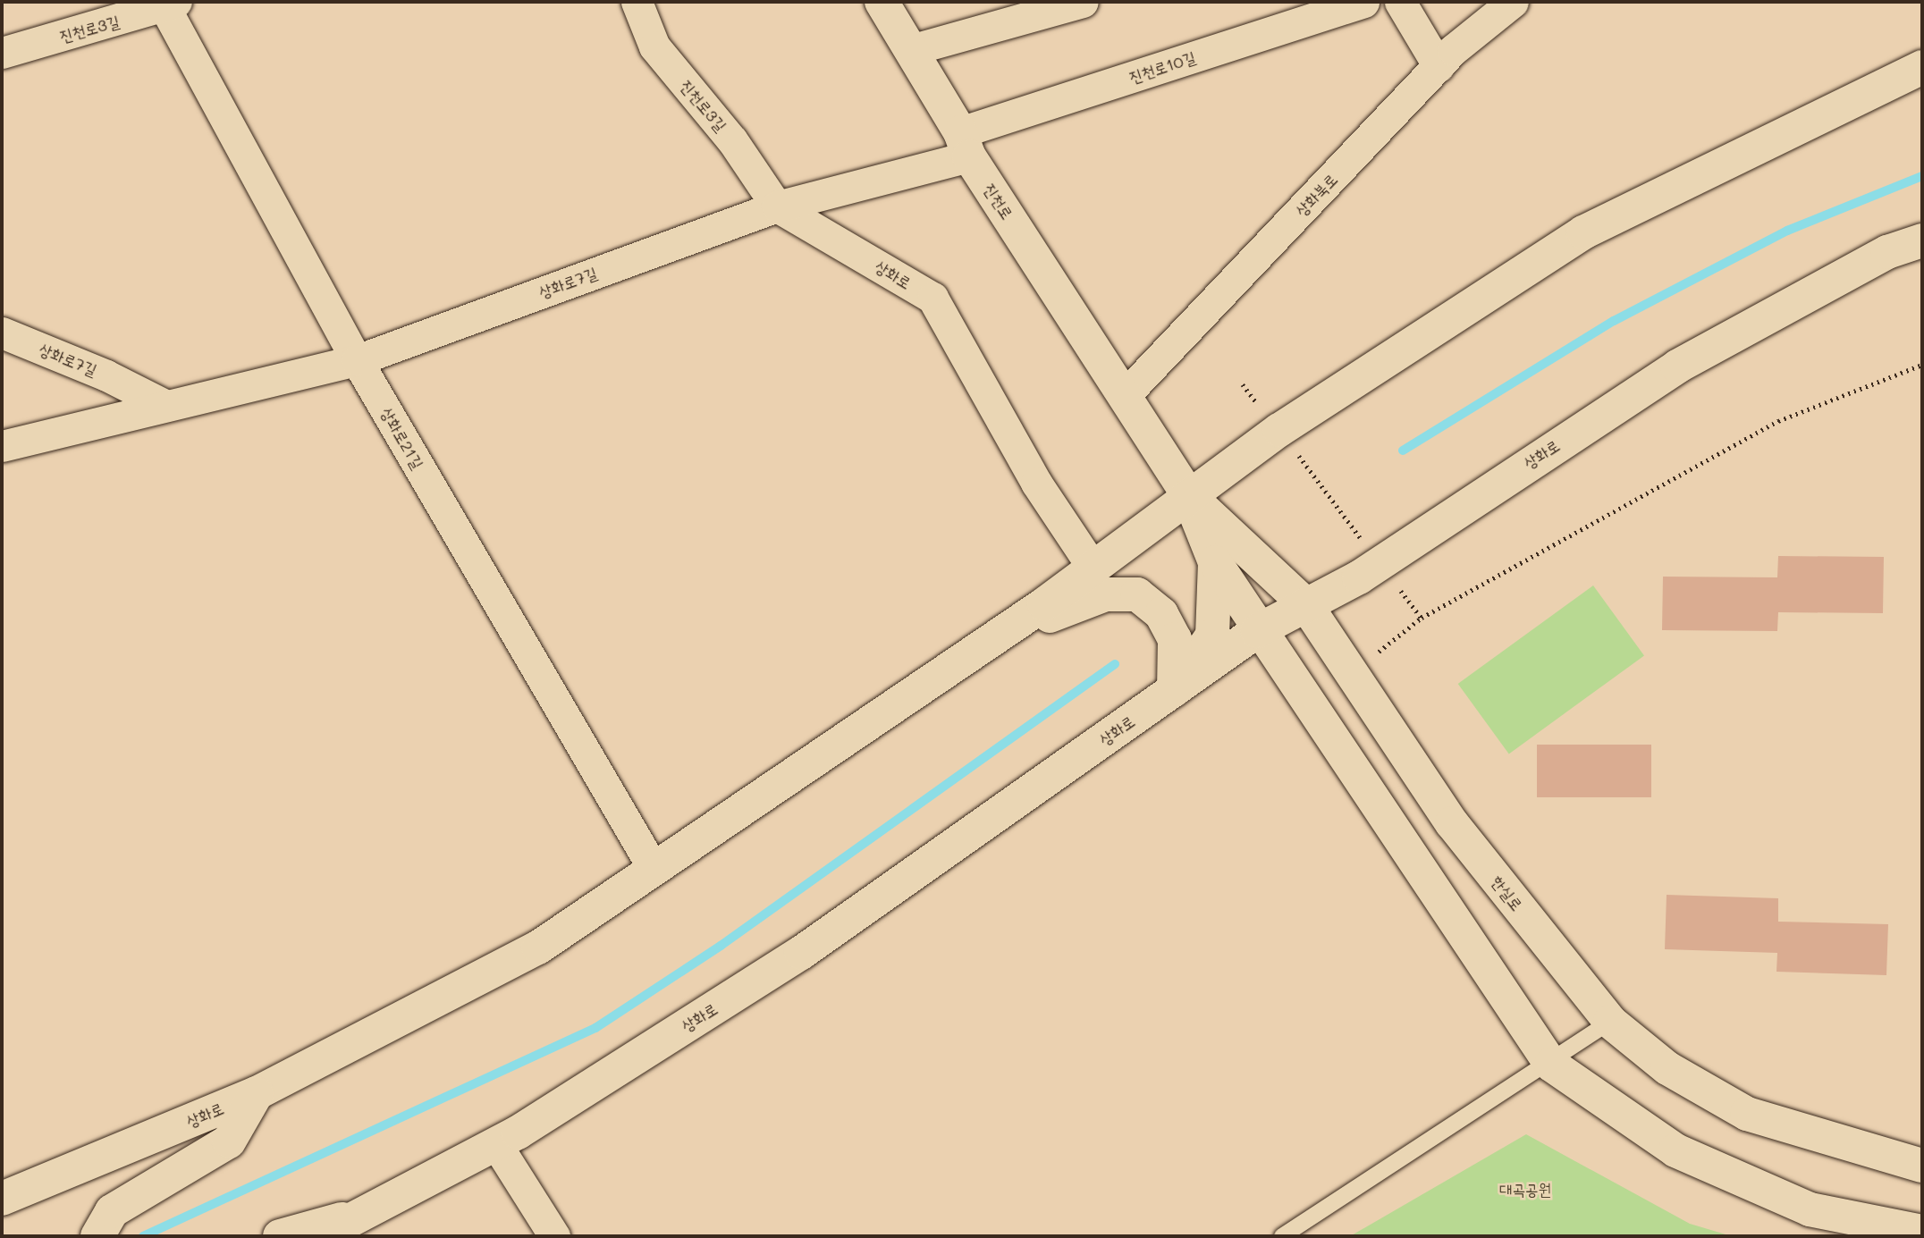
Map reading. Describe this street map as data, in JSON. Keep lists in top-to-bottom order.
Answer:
{
  "streets": {
    "main road": ["진천로", "상화로", "한실로"],
    "street": [
      "진천로3길",
      "진천로10길",
      "상화북로",
      "상화로7길",
      "상화로21길"
    ]
  },
  "crossings": [
    ["진천로3길", "상화로"],
    ["진천로3길", "상화로7길"],
    ["진천로3길", "상화로21길"],
    ["진천로10길", "진천로"],
    ["진천로10길", "상화로7길"],
    ["상화북로", "진천로"],
    ["진천로", "상화로"],
    ["진천로", "상화로7길"],
    ["진천로", "한실로"],
    ["상화로", "상화로7길"],
    ["상화로", "상화로21길"],
    ["상화로", "한실로"],
    ["상화로7길", "상화로21길"]
  ],
  "parks": ["대곡공원"]
}
